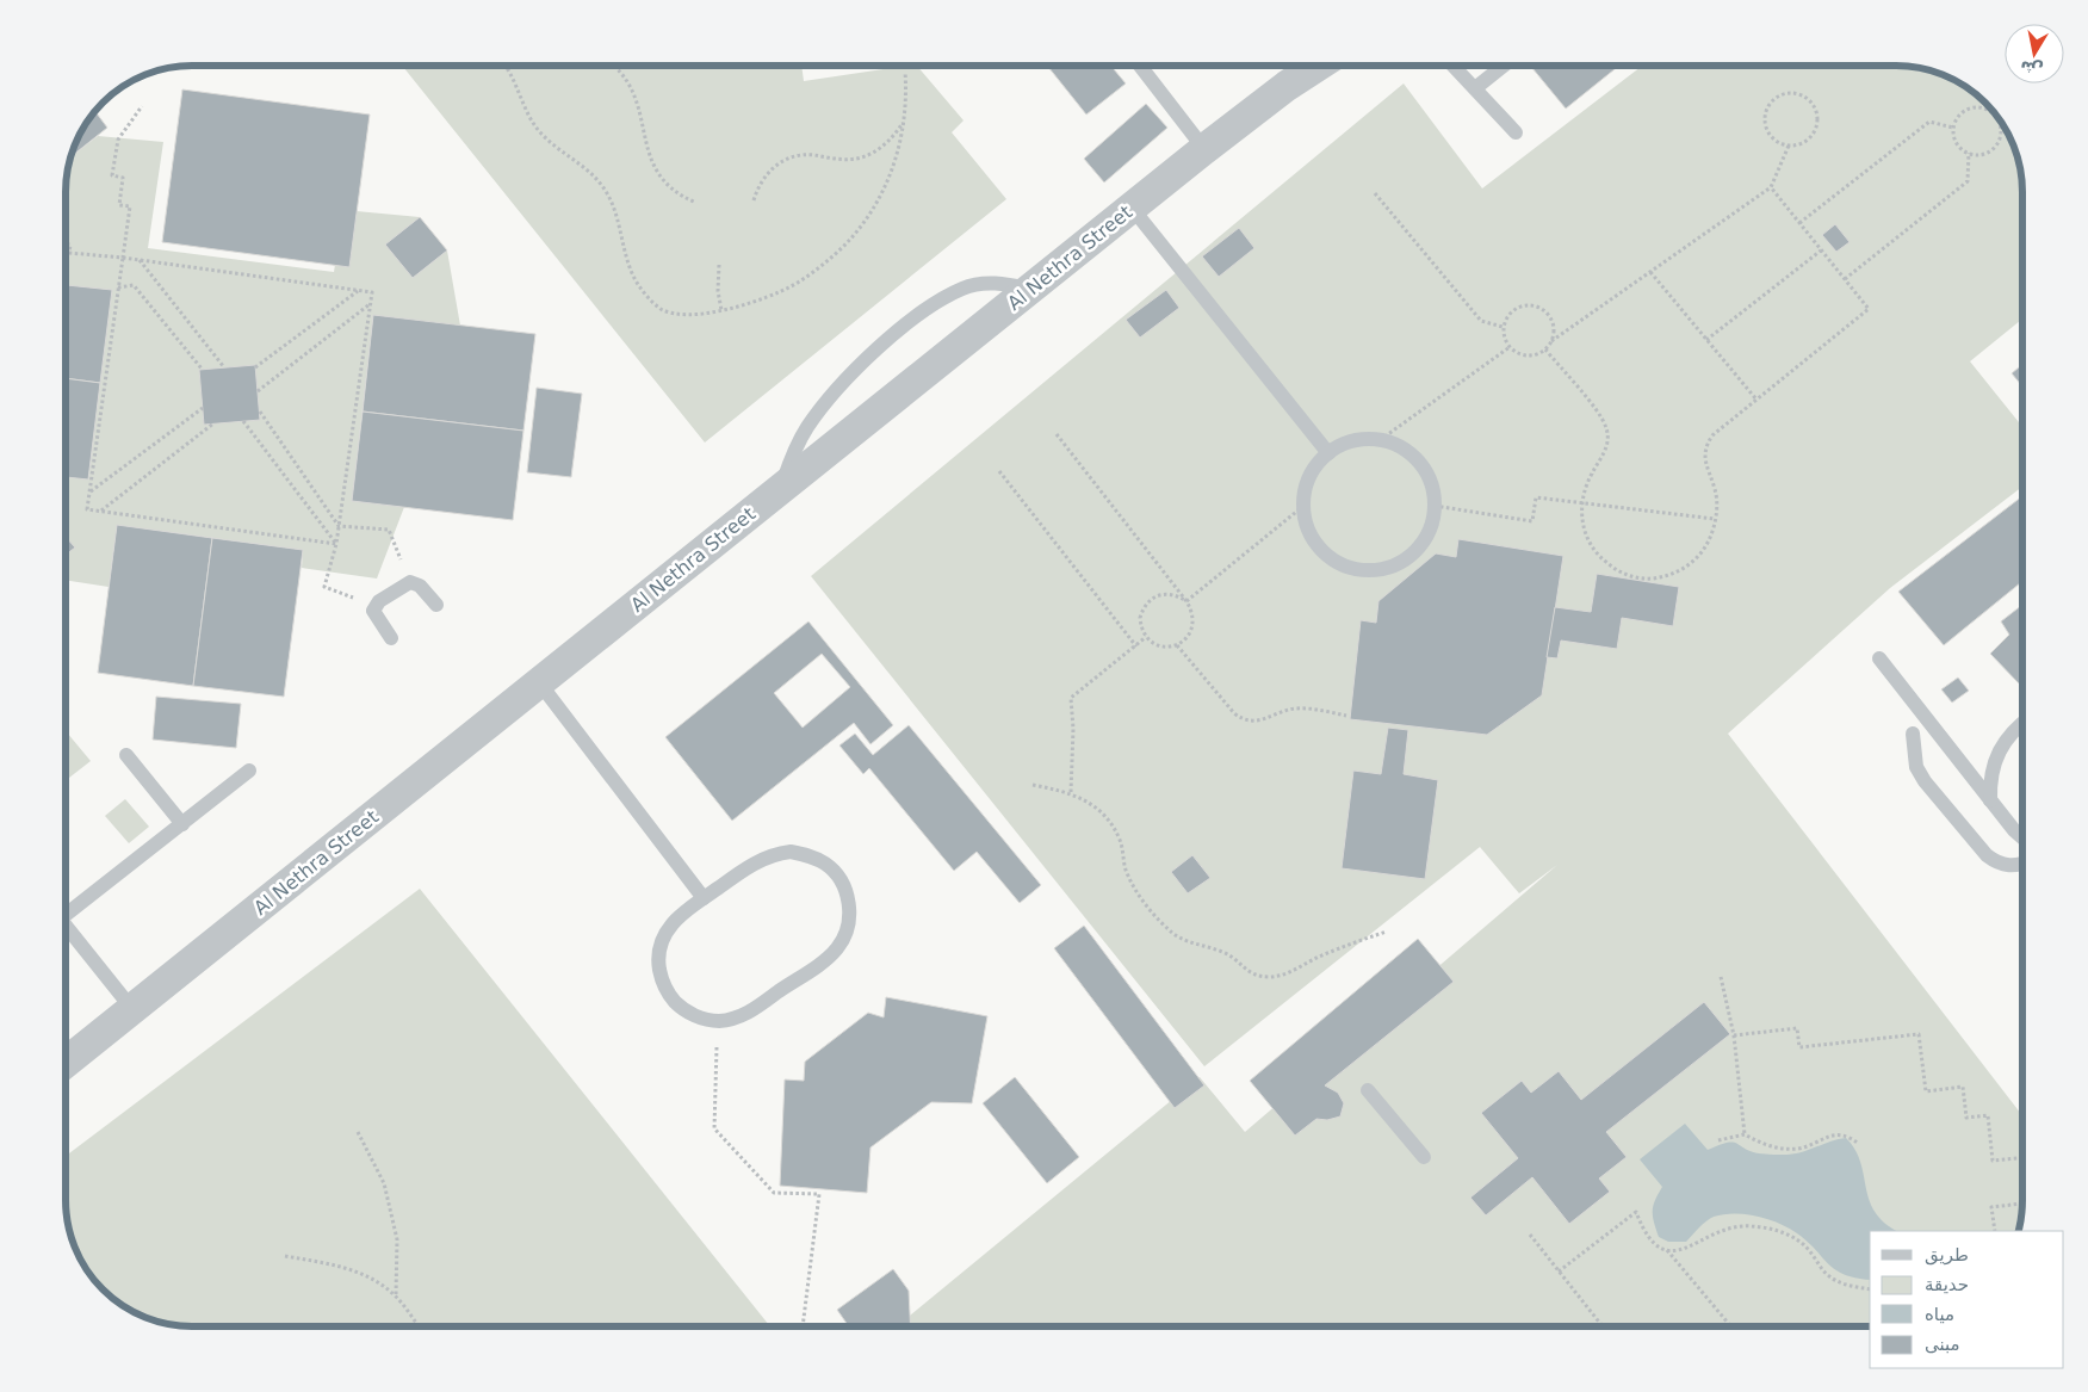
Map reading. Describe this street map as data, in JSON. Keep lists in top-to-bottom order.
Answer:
{
  "streets": {
    "street": ["Al Nethra Street"]
  },
  "legend": [
    "طريق",
    "حديقة",
    "مياه",
    "مبنى"
  ],
  "north": "bottom"
}
